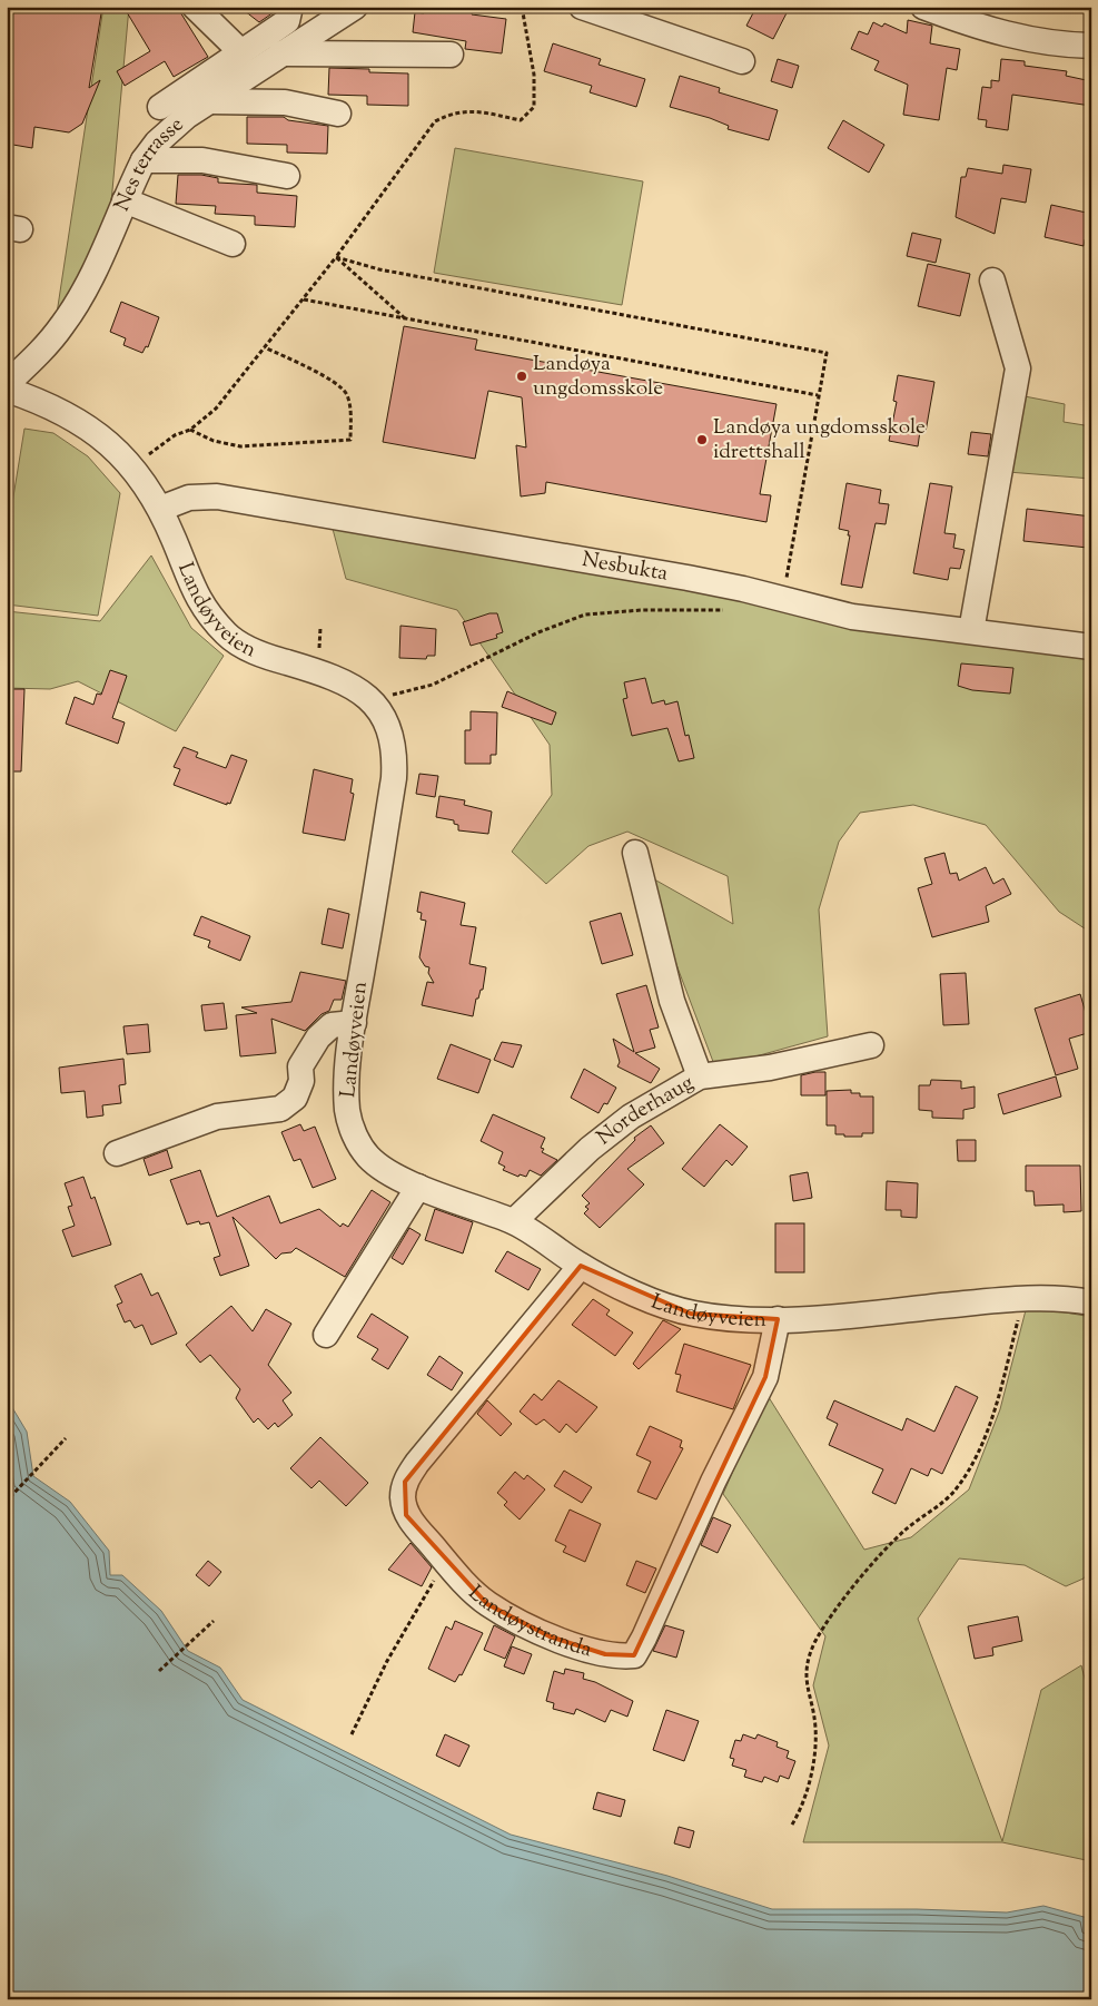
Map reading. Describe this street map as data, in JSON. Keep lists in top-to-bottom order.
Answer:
{
  "streets": {
    "street": [
      "Nes terrasse",
      "Nesbukta",
      "Landøyveien",
      "Norderhaug",
      "Landøystranda"
    ]
  },
  "crossings": [
    ["Nesbukta", "Landøyveien"],
    ["Landøyveien", "Norderhaug"],
    ["Landøyveien", "Landøystranda"]
  ],
  "places": ["Landøya ungdomsskole", "Landøya ungdomsskole idrettshall"]
}
